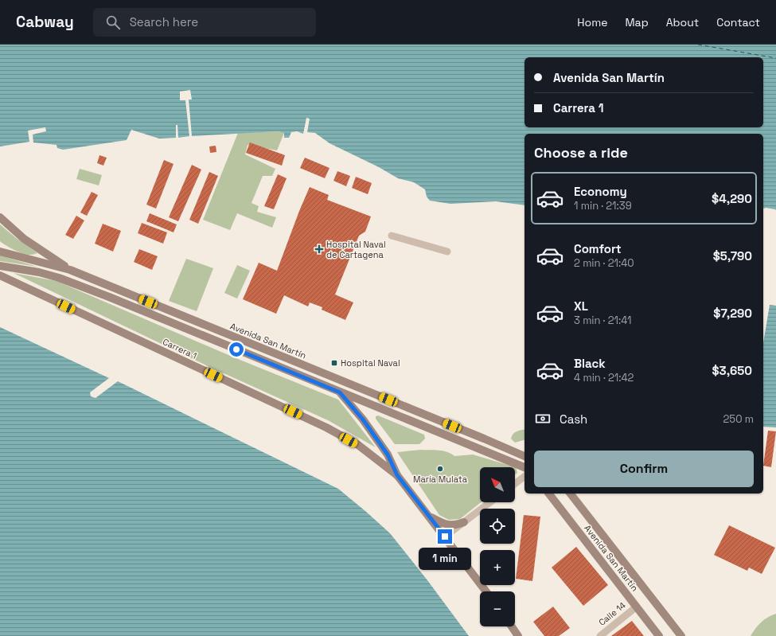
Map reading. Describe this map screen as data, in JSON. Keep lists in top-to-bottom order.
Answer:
{
  "streets": {
    "main road": ["Avenida San Martín", "Carrera 1"],
    "street": ["Calle 14"]
  },
  "crossings": [
    ["Avenida San Martín", "Carrera 1"],
    ["Avenida San Martín", "Calle 14"]
  ],
  "places": {
    "health": ["Hospital Naval de Cartagena"],
    "transit": ["Hospital Naval"],
    "other": ["María Mulata"]
  },
  "north": "top left",
  "page": {
    "header": "Cabway",
    "search": "Search here",
    "nav": [
      "Home",
      "Map",
      "About",
      "Contact"
    ],
    "banner": ["Avenida San Martín", "Carrera 1"],
    "heading": "Choose a ride",
    "list": [
      {
        "name": "Economy",
        "note": "1 min · 21:39",
        "value": "$4,290"
      },
      {
        "name": "Comfort",
        "note": "2 min · 21:40",
        "value": "$5,790"
      },
      {
        "name": "XL",
        "note": "3 min · 21:41",
        "value": "$7,290"
      },
      {
        "name": "Black",
        "note": "4 min · 21:42",
        "value": "$3,650"
      }
    ],
    "pay": ["Cash", "250 m"],
    "buttons": "Confirm",
    "map_buttons": ["+", "−"],
    "bubble": "1 min"
  }
}
